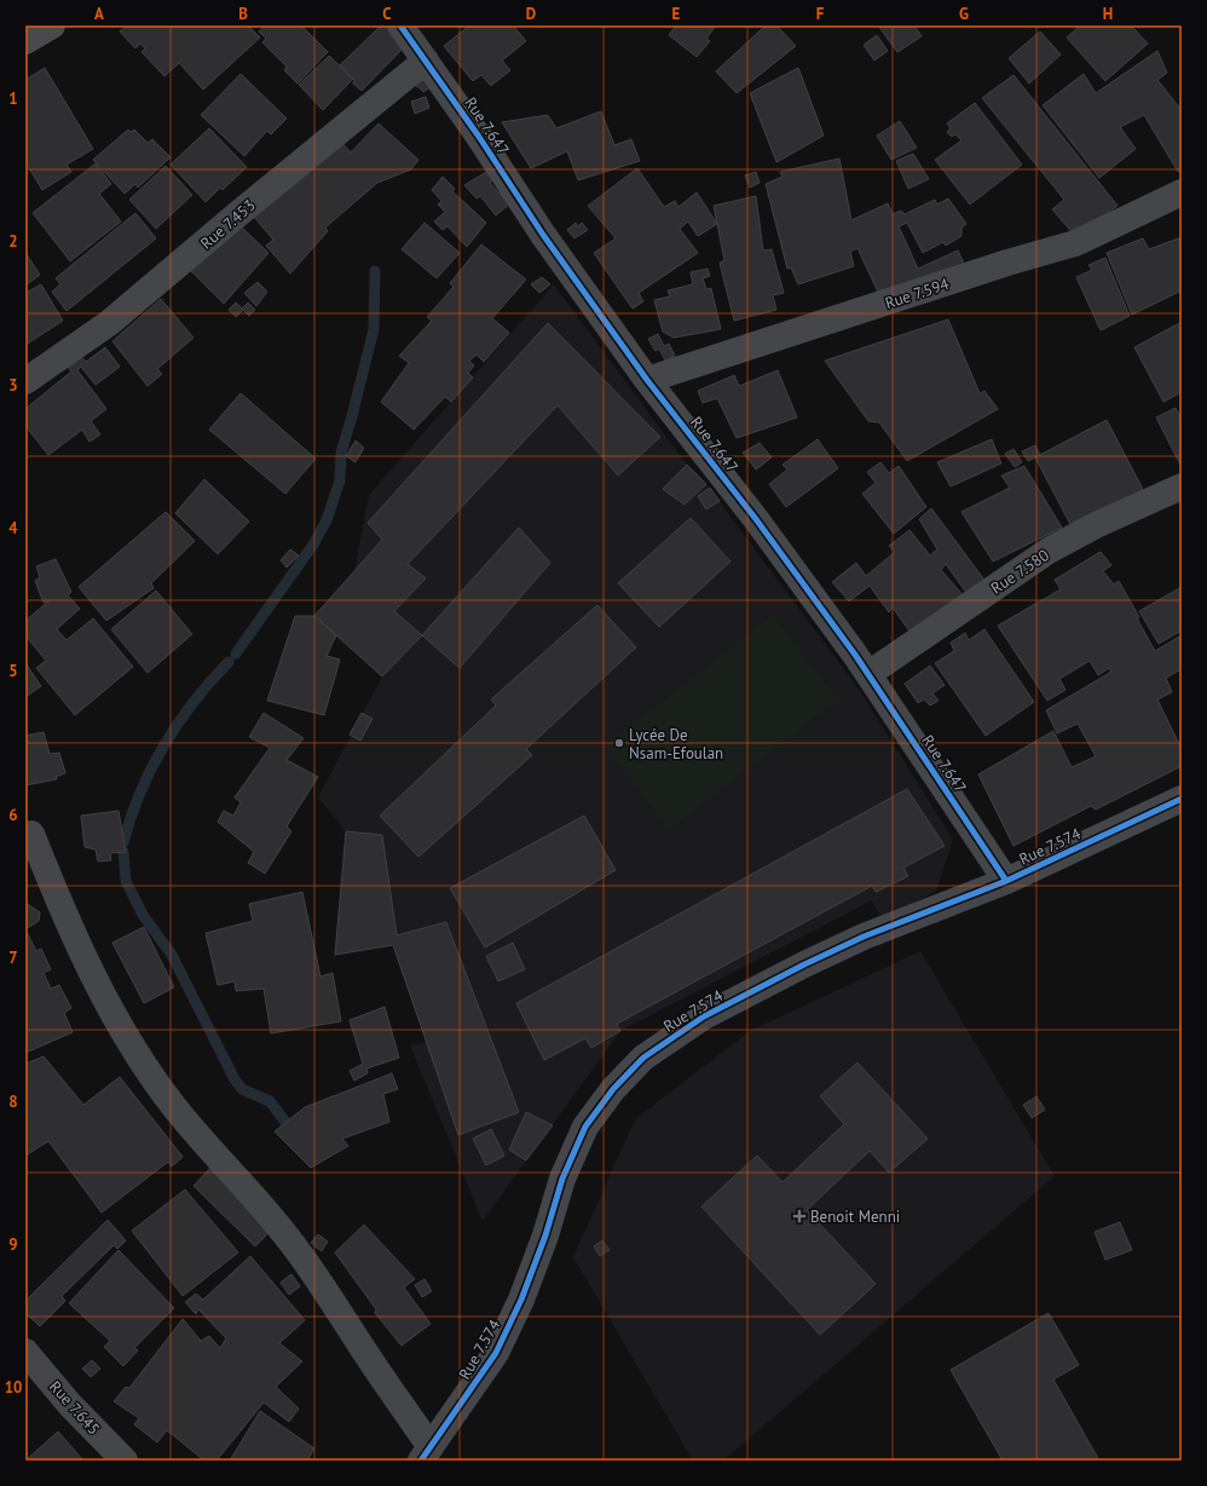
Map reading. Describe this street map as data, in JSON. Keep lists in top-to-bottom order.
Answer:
{
  "streets": {
    "street": [
      "Rue 7.647",
      "Rue 7.453",
      "Rue 7.594",
      "Rue 7.580",
      "Rue 7.574",
      "Rue 7.645"
    ]
  },
  "crossings": [
    ["Rue 7.647", "Rue 7.453"],
    ["Rue 7.647", "Rue 7.594"],
    ["Rue 7.647", "Rue 7.580"],
    ["Rue 7.647", "Rue 7.574"]
  ],
  "places": {
    "other": ["Lycée De Nsam-Efoulan"],
    "health": ["Benoit Menni"]
  },
  "grid": {
    "columns": [
      "A",
      "B",
      "C",
      "D",
      "E",
      "F",
      "G",
      "H"
    ],
    "rows": [
      "1",
      "2",
      "3",
      "4",
      "5",
      "6",
      "7",
      "8",
      "9",
      "10"
    ]
  }
}
